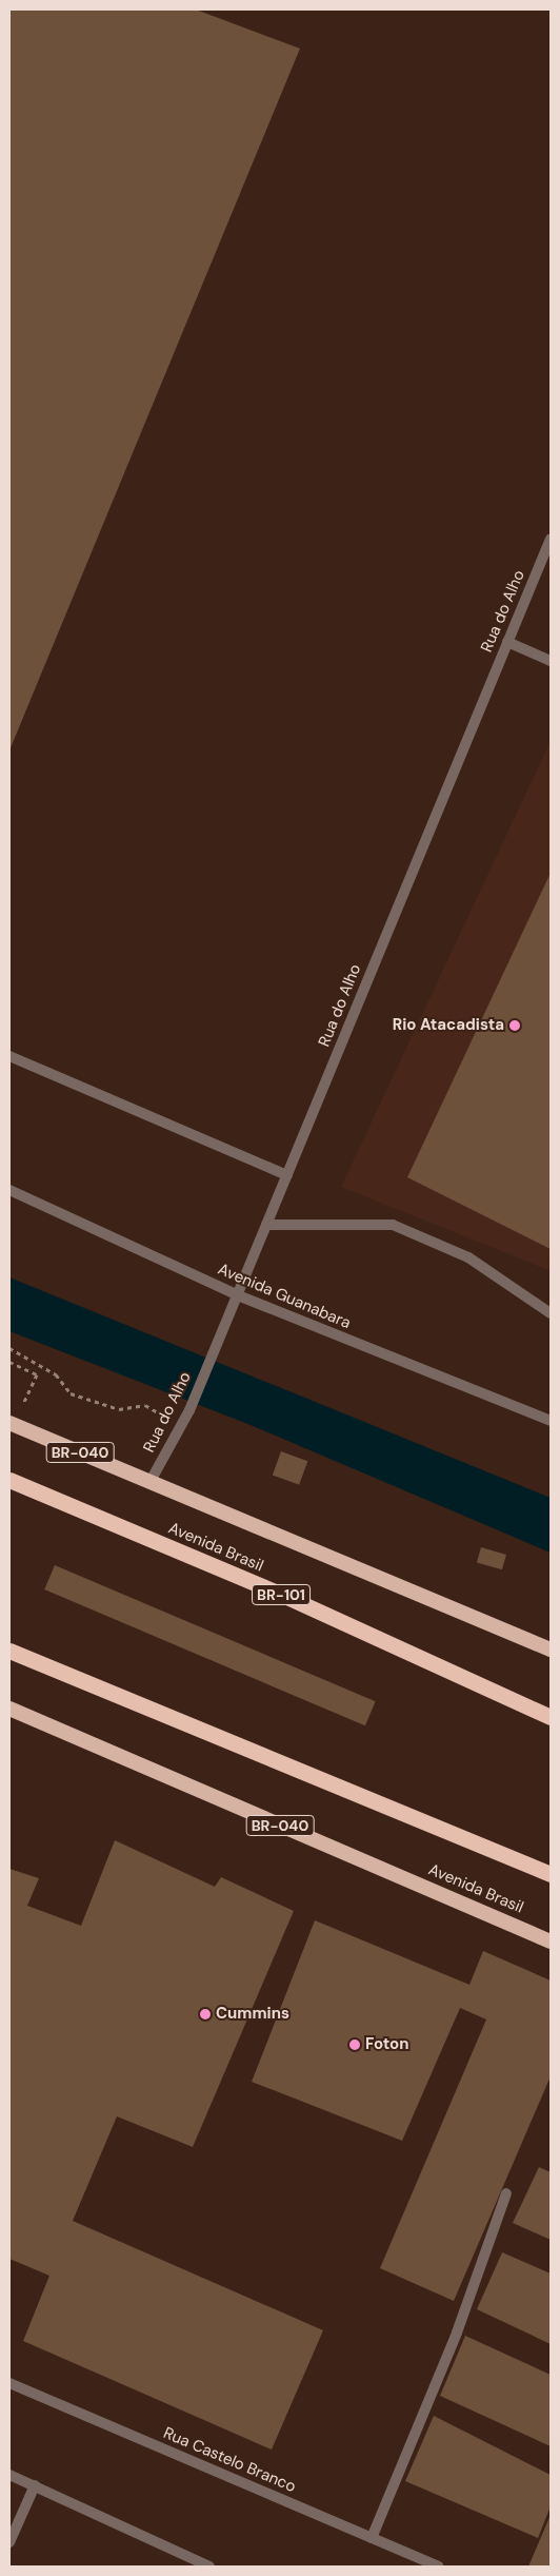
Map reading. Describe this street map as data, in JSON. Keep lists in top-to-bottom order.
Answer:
{
  "streets": {
    "highway": ["BR-040", "Avenida Brasil", "BR-101"],
    "street": ["Rua do Alho", "Avenida Guanabara", "Rua Castelo Branco"]
  },
  "crossings": [
    ["Rua do Alho", "Avenida Guanabara"],
    ["Rua do Alho", "BR-040"]
  ],
  "places": ["Rio Atacadista", "Cummins", "Foton"]
}
